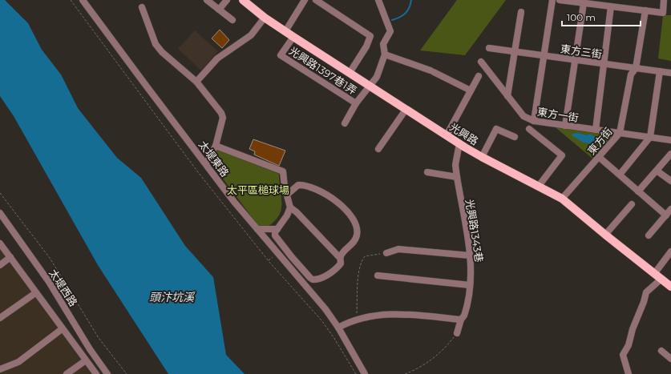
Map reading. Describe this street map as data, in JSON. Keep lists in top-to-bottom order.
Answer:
{
  "streets": {
    "main road": ["光興路"],
    "street": [
      "東方三街",
      "光興路1397巷1弄",
      "東方一街",
      "東方街",
      "太堤東路",
      "光興路1343巷",
      "太堤西路"
    ]
  },
  "crossings": [
    ["東方三街", "東方街"],
    ["光興路1397巷1弄", "光興路"],
    ["東方一街", "東方街"],
    ["光興路", "東方街"],
    ["光興路", "光興路1343巷"]
  ],
  "water": ["頭汴坑溪"],
  "parks": ["太平區槌球場"],
  "scale_bar": "100 m"
}
